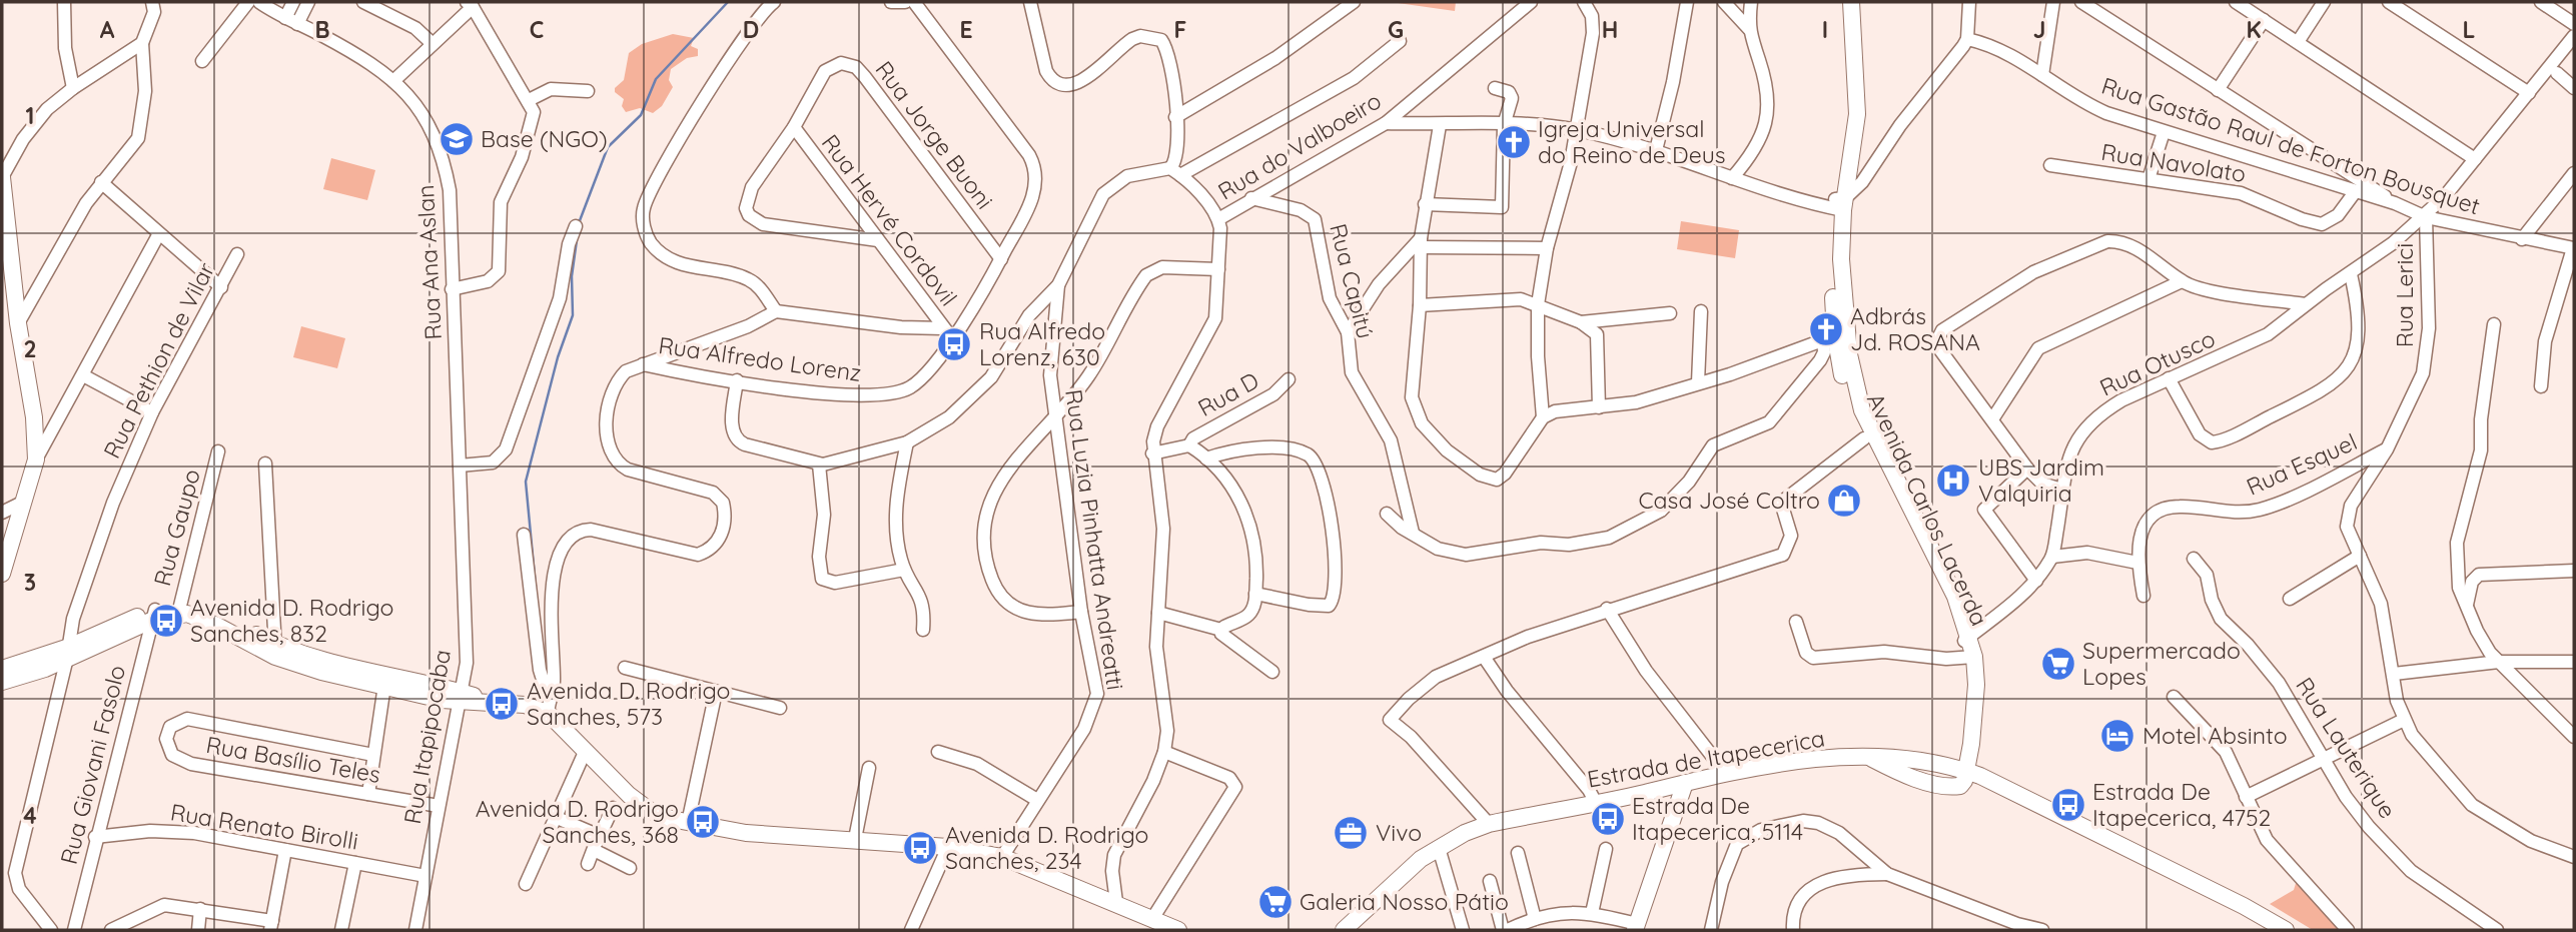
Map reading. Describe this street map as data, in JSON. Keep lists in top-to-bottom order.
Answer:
{
  "streets": {
    "main road": ["Avenida Carlos Lacerda", "Estrada de Itapecerica"],
    "street": [
      "Rua Jorge Buoni",
      "Rua do Valboeiro",
      "Rua Gastão Raul de Forton Bousquet",
      "Rua Navolato",
      "Rua Hervé Cordovil",
      "Rua Ana Aslan",
      "Rua Capitú",
      "Rua Lerici",
      "Rua Alfredo Lorenz",
      "Rua Pethion de Vilar",
      "Rua Otusco",
      "Rua D",
      "Rua Esquel",
      "Rua Gaupo",
      "Rua Luzia Pinhatta Andreatti",
      "Rua Itapipocaba",
      "Rua Lauterique",
      "Rua Basílio Teles",
      "Rua Giovani Fasolo",
      "Rua Renato Birolli"
    ]
  },
  "crossings": [
    ["Rua Jorge Buoni", "Rua Hervé Cordovil"],
    ["Rua Jorge Buoni", "Rua Alfredo Lorenz"],
    ["Rua do Valboeiro", "Rua Capitú"],
    ["Rua Gastão Raul de Forton Bousquet", "Rua Navolato"],
    ["Rua Gastão Raul de Forton Bousquet", "Rua Lerici"],
    ["Rua Gastão Raul de Forton Bousquet", "Rua Otusco"],
    ["Rua Hervé Cordovil", "Rua Alfredo Lorenz"],
    ["Rua Ana Aslan", "Rua Itapipocaba"],
    ["Rua Lerici", "Rua Otusco"],
    ["Rua Lerici", "Rua Esquel"],
    ["Rua Otusco", "Avenida Carlos Lacerda"],
    ["Avenida Carlos Lacerda", "Estrada de Itapecerica"],
    ["Rua Itapipocaba", "Rua Basílio Teles"],
    ["Rua Itapipocaba", "Rua Renato Birolli"],
    ["Rua Giovani Fasolo", "Rua Renato Birolli"]
  ],
  "places": {
    "school or university": ["Base (NGO)"],
    "church": ["Igreja Universal do Reino de Deus", "Adbrás Jd. ROSANA"],
    "bus stop": [
      "Rua Alfredo Lorenz, 630",
      "Avenida D. Rodrigo Sanches, 832",
      "Avenida D. Rodrigo Sanches, 573",
      "Estrada De Itapecerica, 4752",
      "Estrada De Itapecerica, 5114",
      "Avenida D. Rodrigo Sanches, 368",
      "Avenida D. Rodrigo Sanches, 234"
    ],
    "hospital": ["UBS Jardim Valquiria"],
    "shop": ["Casa José Coltro"],
    "supermarket": ["Supermercado Lopes", "Galeria Nosso Pátio"],
    "hotel": ["Motel Absinto"],
    "office": ["Vivo"]
  },
  "grid": {
    "columns": [
      "A",
      "B",
      "C",
      "D",
      "E",
      "F",
      "G",
      "H",
      "I",
      "J",
      "K",
      "L"
    ],
    "rows": [
      "1",
      "2",
      "3",
      "4"
    ]
  }
}
